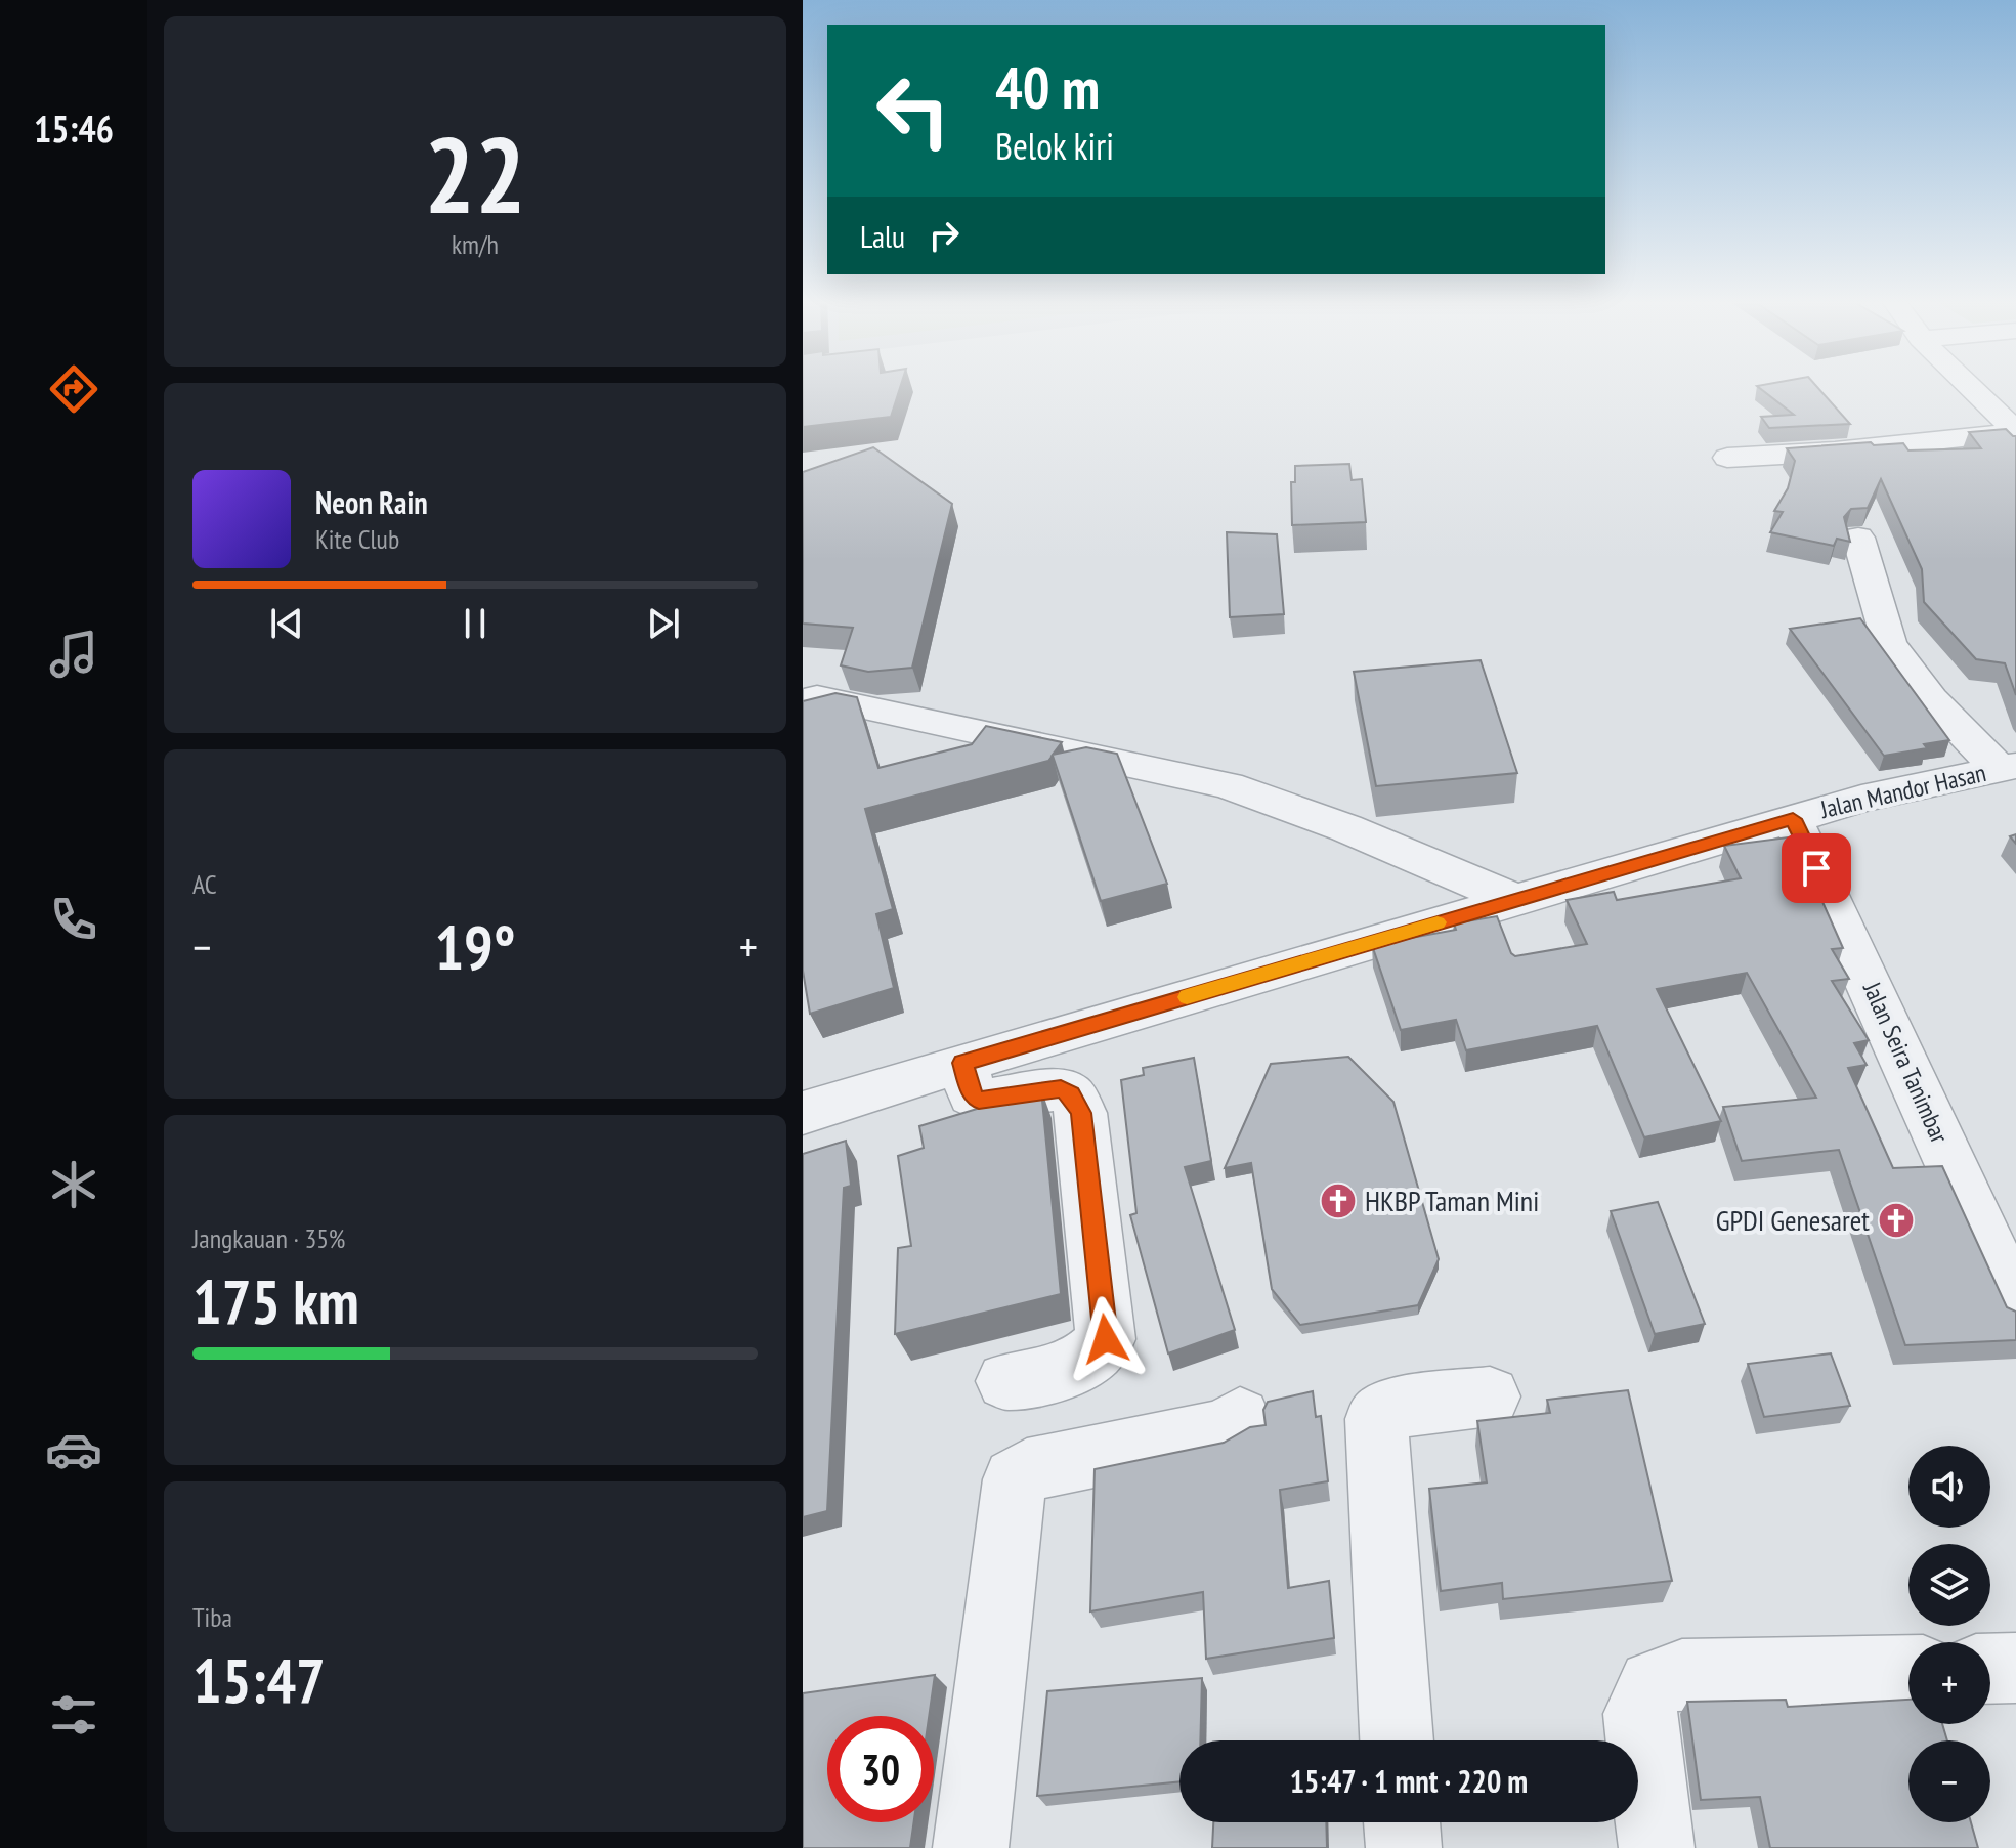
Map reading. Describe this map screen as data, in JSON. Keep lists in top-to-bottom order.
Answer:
{
  "streets": {
    "street": ["Jalan Mandor Hasan", "Jalan Seira Tanimbar"]
  },
  "crossings": [
    ["Jalan Mandor Hasan", "Jalan Seira Tanimbar"]
  ],
  "places": {
    "church": ["HKBP Taman Mini", "GPDI Genesaret"]
  },
  "page": {
    "tabs": "15:46",
    "tile": [
      ["22", "km/h"],
      "AC",
      ["Jangkauan · 35%", "175 km"],
      ["Tiba", "15:47"]
    ],
    "turn": ["40 m", "Belok kiri"],
    "then": "Lalu",
    "song": ["Neon Rain", "Kite Club"],
    "heat": ["−", "19°", "+"],
    "map_buttons": ["+", "−"],
    "limit": "30",
    "trip": "15:47 · 1 mnt · 220 m"
  }
}
